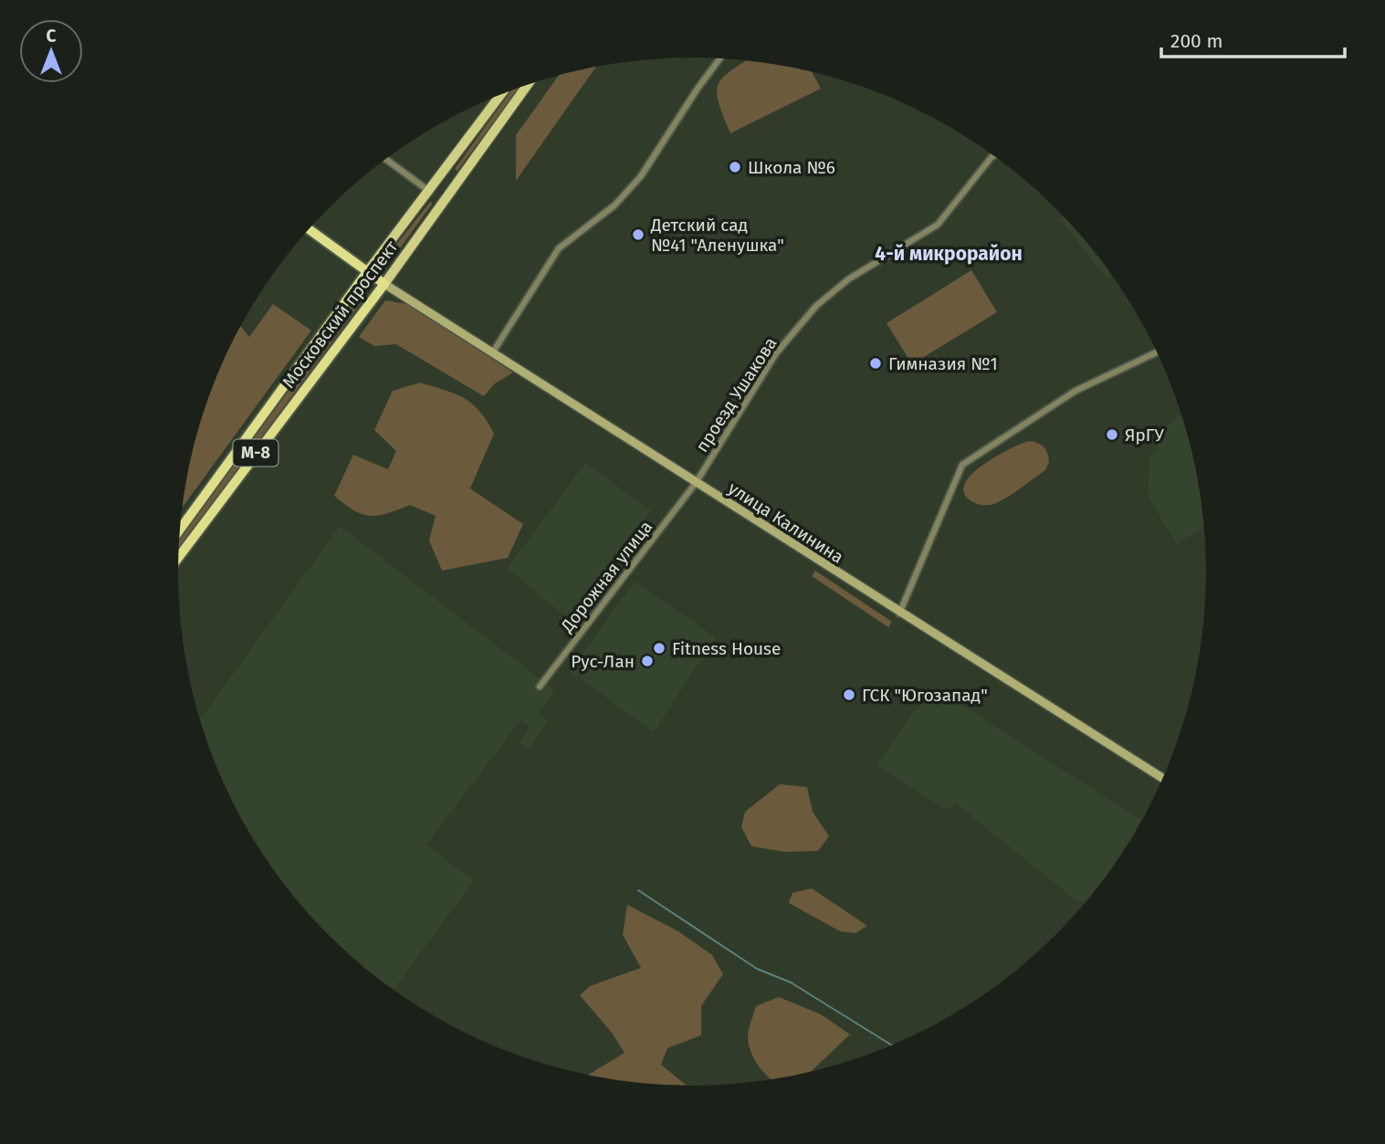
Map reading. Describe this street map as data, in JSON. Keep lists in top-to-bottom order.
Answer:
{
  "streets": {
    "highway": ["Московский проспект", "М-8"],
    "main road": ["улица Калинина"],
    "street": ["проезд Ушакова", "Дорожная улица"]
  },
  "crossings": [
    ["Московский проспект", "улица Калинина"],
    ["проезд Ушакова", "улица Калинина"],
    ["проезд Ушакова", "Дорожная улица"],
    ["улица Калинина", "Дорожная улица"]
  ],
  "districts": ["4-й микрорайон"],
  "places": [
    "Школа №6",
    "Детский сад №41 \"Аленушка\"",
    "Гимназия №1",
    "ЯрГУ",
    "Fitness House",
    "Рус-Лан",
    "ГСК \"Югозапад\""
  ],
  "scale_bar": "200 m",
  "north": "top"
}
